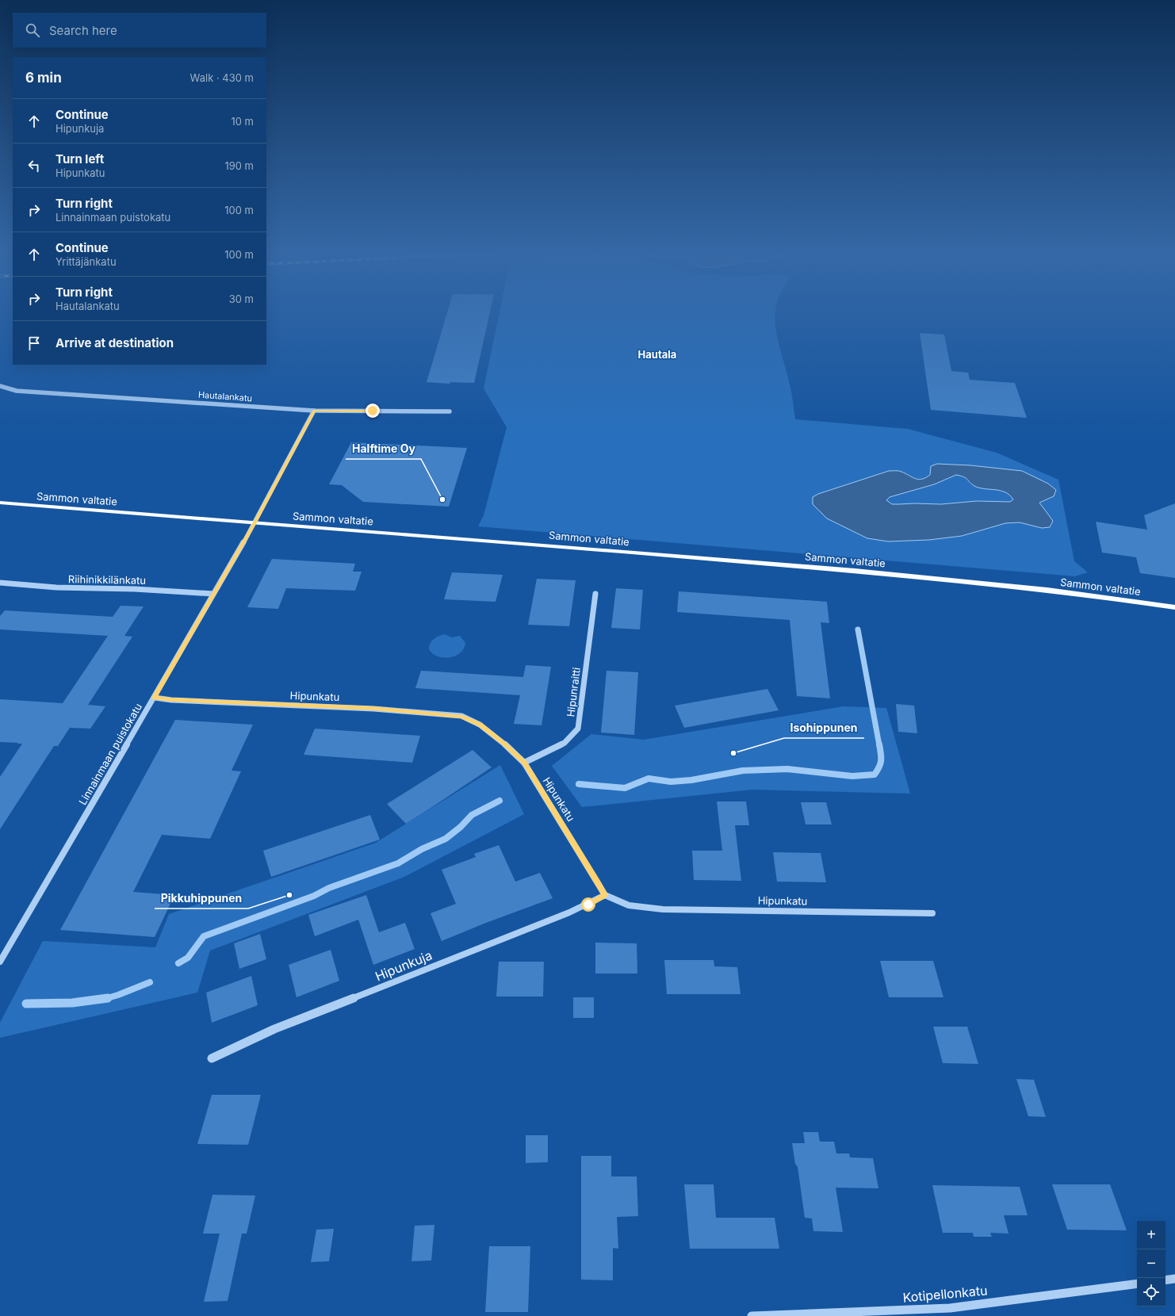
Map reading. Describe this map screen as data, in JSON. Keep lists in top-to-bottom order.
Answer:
{
  "streets": {
    "main road": ["Sammon valtatie"],
    "street": [
      "Hautalankatu",
      "Riihinikkilänkatu",
      "Hipunraitti",
      "Hipunkatu",
      "Linnainmaan puistokatu",
      "Hipunkuja",
      "Kotipellonkatu"
    ]
  },
  "crossings": [
    ["Hautalankatu", "Linnainmaan puistokatu"],
    ["Sammon valtatie", "Linnainmaan puistokatu"],
    ["Riihinikkilänkatu", "Linnainmaan puistokatu"],
    ["Hipunraitti", "Hipunkatu"],
    ["Hipunkatu", "Linnainmaan puistokatu"],
    ["Hipunkatu", "Hipunkuja"]
  ],
  "districts": ["Hautala"],
  "places": ["Halftime Oy", "Isohippunen", "Pikkuhippunen"],
  "page": {
    "search": "Search here",
    "heading": ["6 min", "Walk · 430 m"],
    "list": [
      ["Continue", "Hipunkuja", "10 m"],
      ["Turn left", "Hipunkatu", "190 m"],
      ["Turn right", "Linnainmaan puistokatu", "100 m"],
      ["Continue", "Yrittäjänkatu", "100 m"],
      ["Turn right", "Hautalankatu", "30 m"],
      "Arrive at destination"
    ],
    "map_buttons": ["+", "−"]
  }
}
